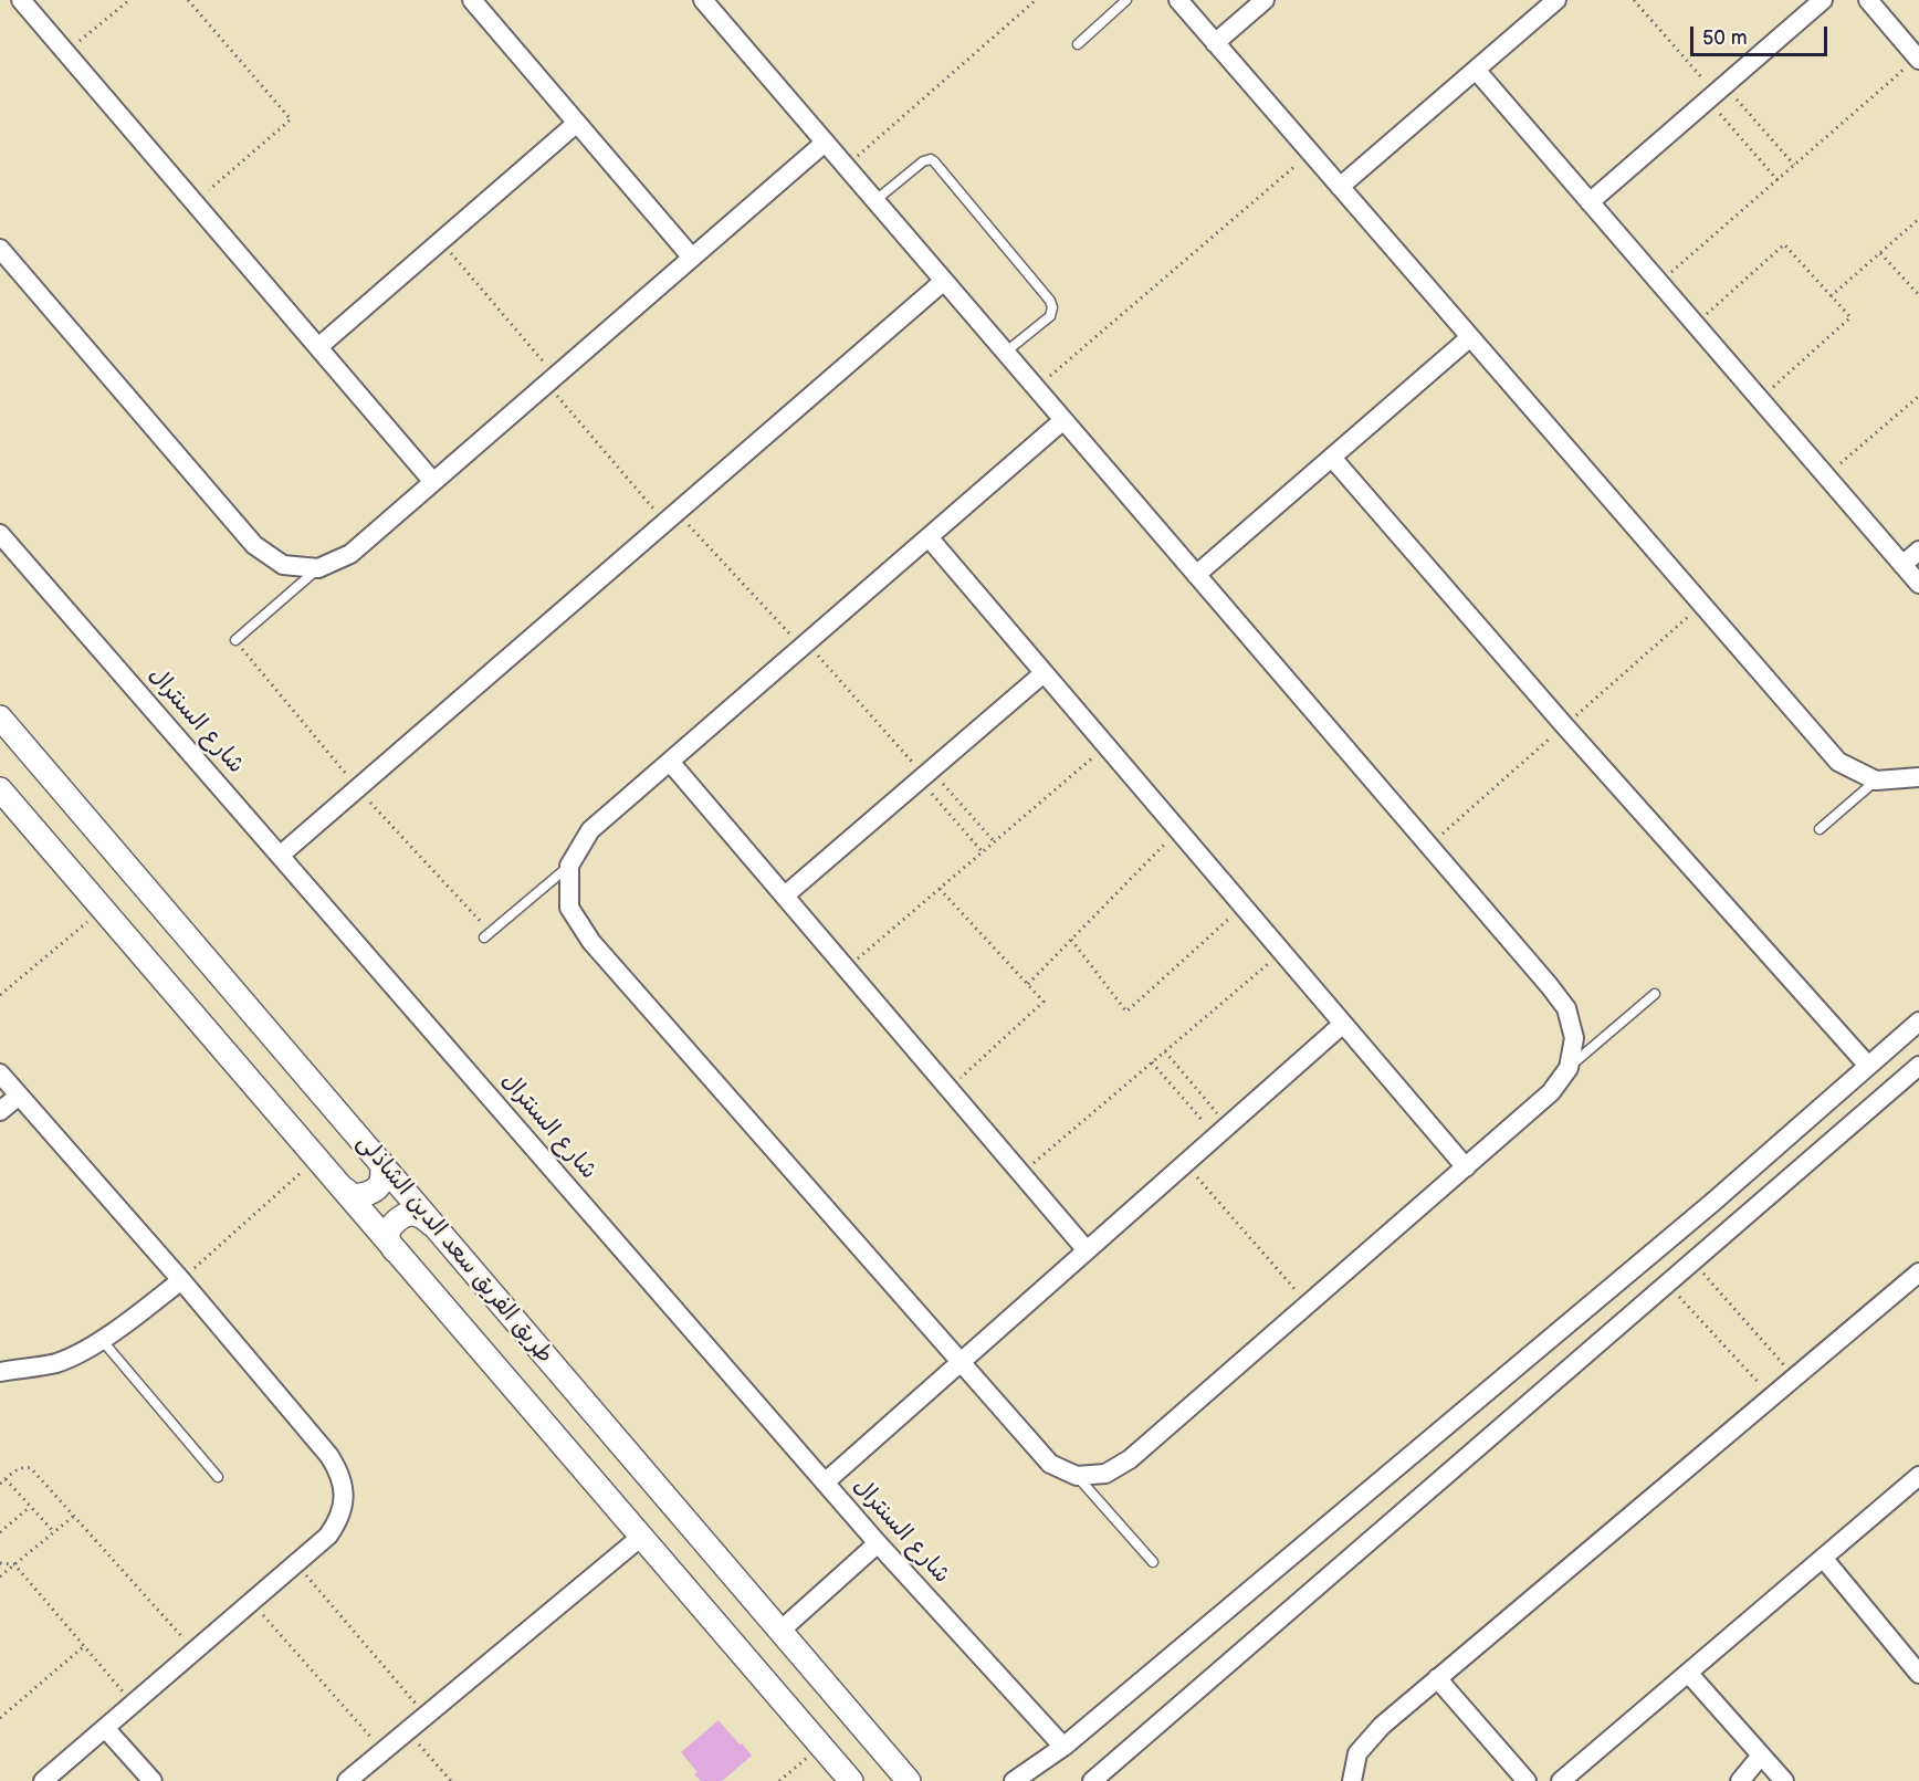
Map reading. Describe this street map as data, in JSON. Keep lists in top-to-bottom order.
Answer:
{
  "streets": {
    "street": ["شارع السنترال", "طريق الفريق سعد الدين الشاذلى"]
  },
  "scale_bar": "50 m"
}
